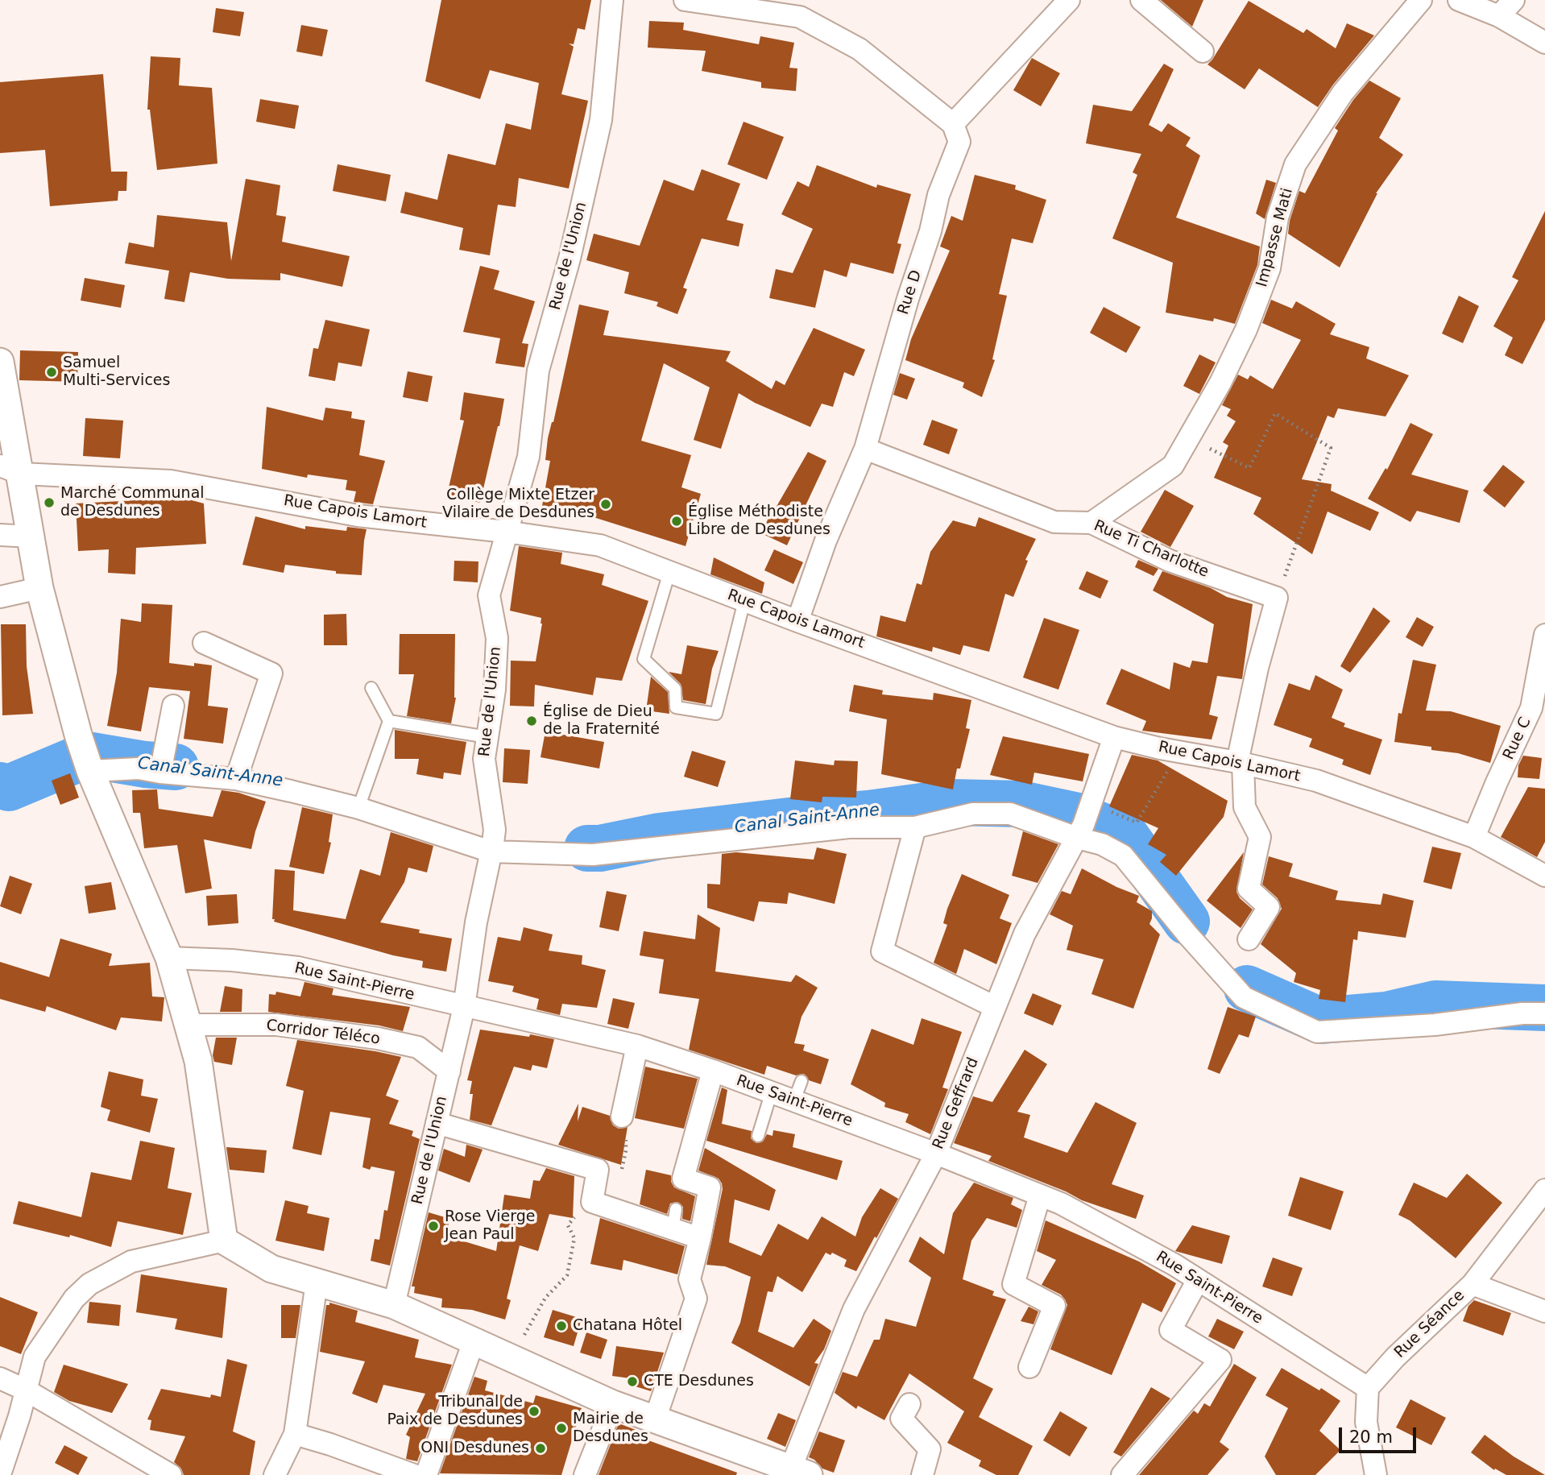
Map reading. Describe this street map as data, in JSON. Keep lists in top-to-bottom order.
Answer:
{
  "streets": {
    "street": [
      "Impasse Mati",
      "Rue de l'Union",
      "Rue D",
      "Rue Capois Lamort",
      "Rue Ti Charlotte",
      "Rue C",
      "Rue Saint-Pierre",
      "Corridor Téléco",
      "Rue Geffrard",
      "Rue Séance"
    ]
  },
  "crossings": [
    ["Impasse Mati", "Rue Ti Charlotte"],
    ["Rue de l'Union", "Rue Capois Lamort"],
    ["Rue de l'Union", "Rue Saint-Pierre"],
    ["Rue de l'Union", "Corridor Téléco"],
    ["Rue D", "Rue Capois Lamort"],
    ["Rue D", "Rue Ti Charlotte"],
    ["Rue Capois Lamort", "Rue C"],
    ["Rue Capois Lamort", "Rue Geffrard"],
    ["Rue Saint-Pierre", "Rue Geffrard"],
    ["Rue Saint-Pierre", "Rue Séance"]
  ],
  "water": ["Canal Saint-Anne"],
  "places": [
    "Samuel Multi-Services",
    "Marché Communal de Desdunes",
    "Collège Mixte Etzer Vilaire de Desdunes",
    "Église Méthodiste Libre de Desdunes",
    "Église de Dieu de la Fraternité",
    "Rose Vierge Jean Paul",
    "Chatana Hôtel",
    "CTE Desdunes",
    "Tribunal de Paix de Desdunes",
    "Mairie de Desdunes",
    "ONI Desdunes"
  ],
  "scale_bar": "20 m"
}
